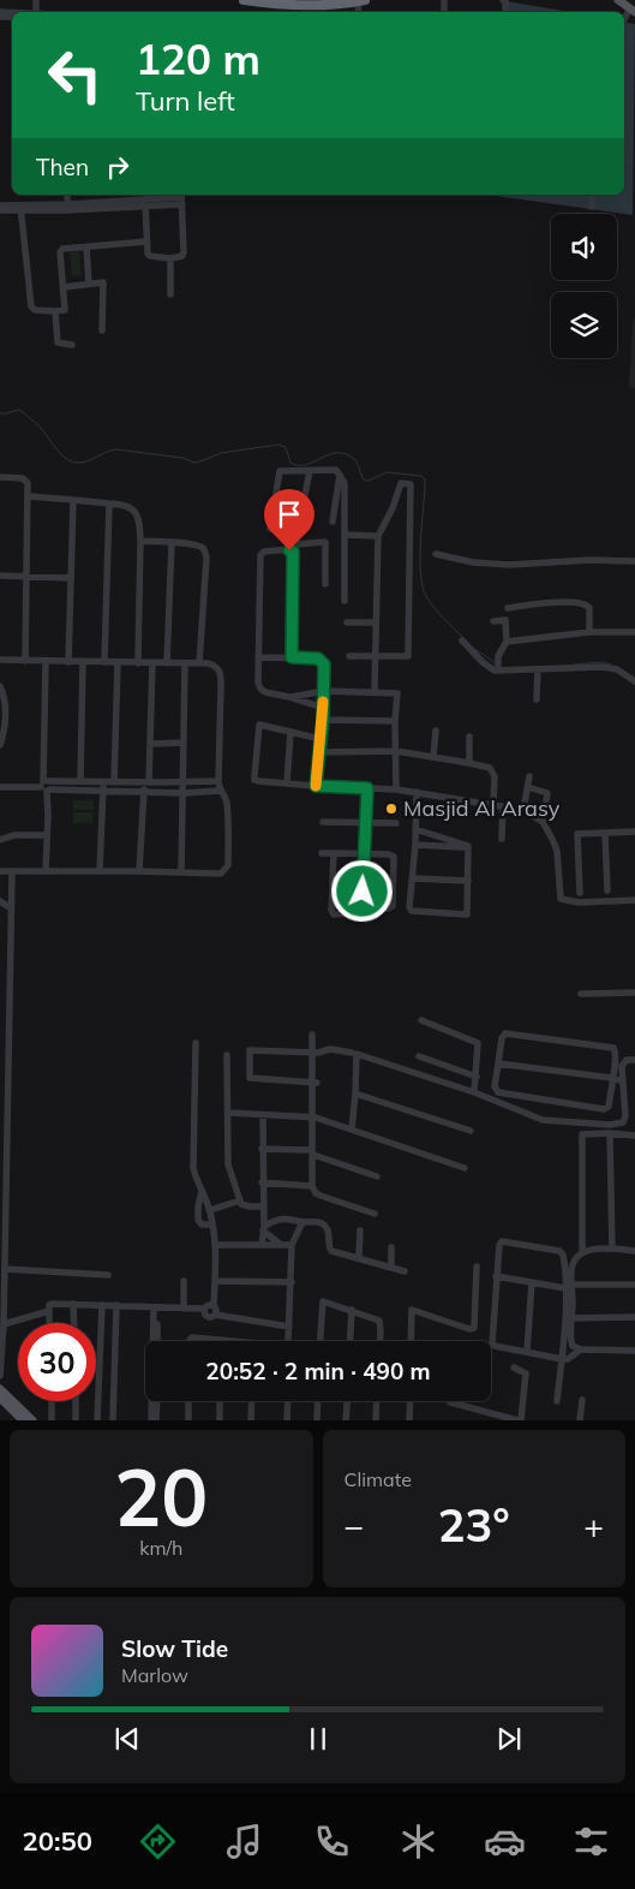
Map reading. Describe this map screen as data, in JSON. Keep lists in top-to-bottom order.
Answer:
{
  "places": ["Masjid Al Arasy"],
  "page": {
    "turn": ["120 m", "Turn left"],
    "then": "Then",
    "limit": "30",
    "trip": "20:52 · 2 min · 490 m",
    "tile": [
      ["20", "km/h"],
      "Climate"
    ],
    "heat": ["−", "23°", "+"],
    "song": ["Slow Tide", "Marlow"],
    "tabs": "20:50"
  }
}
